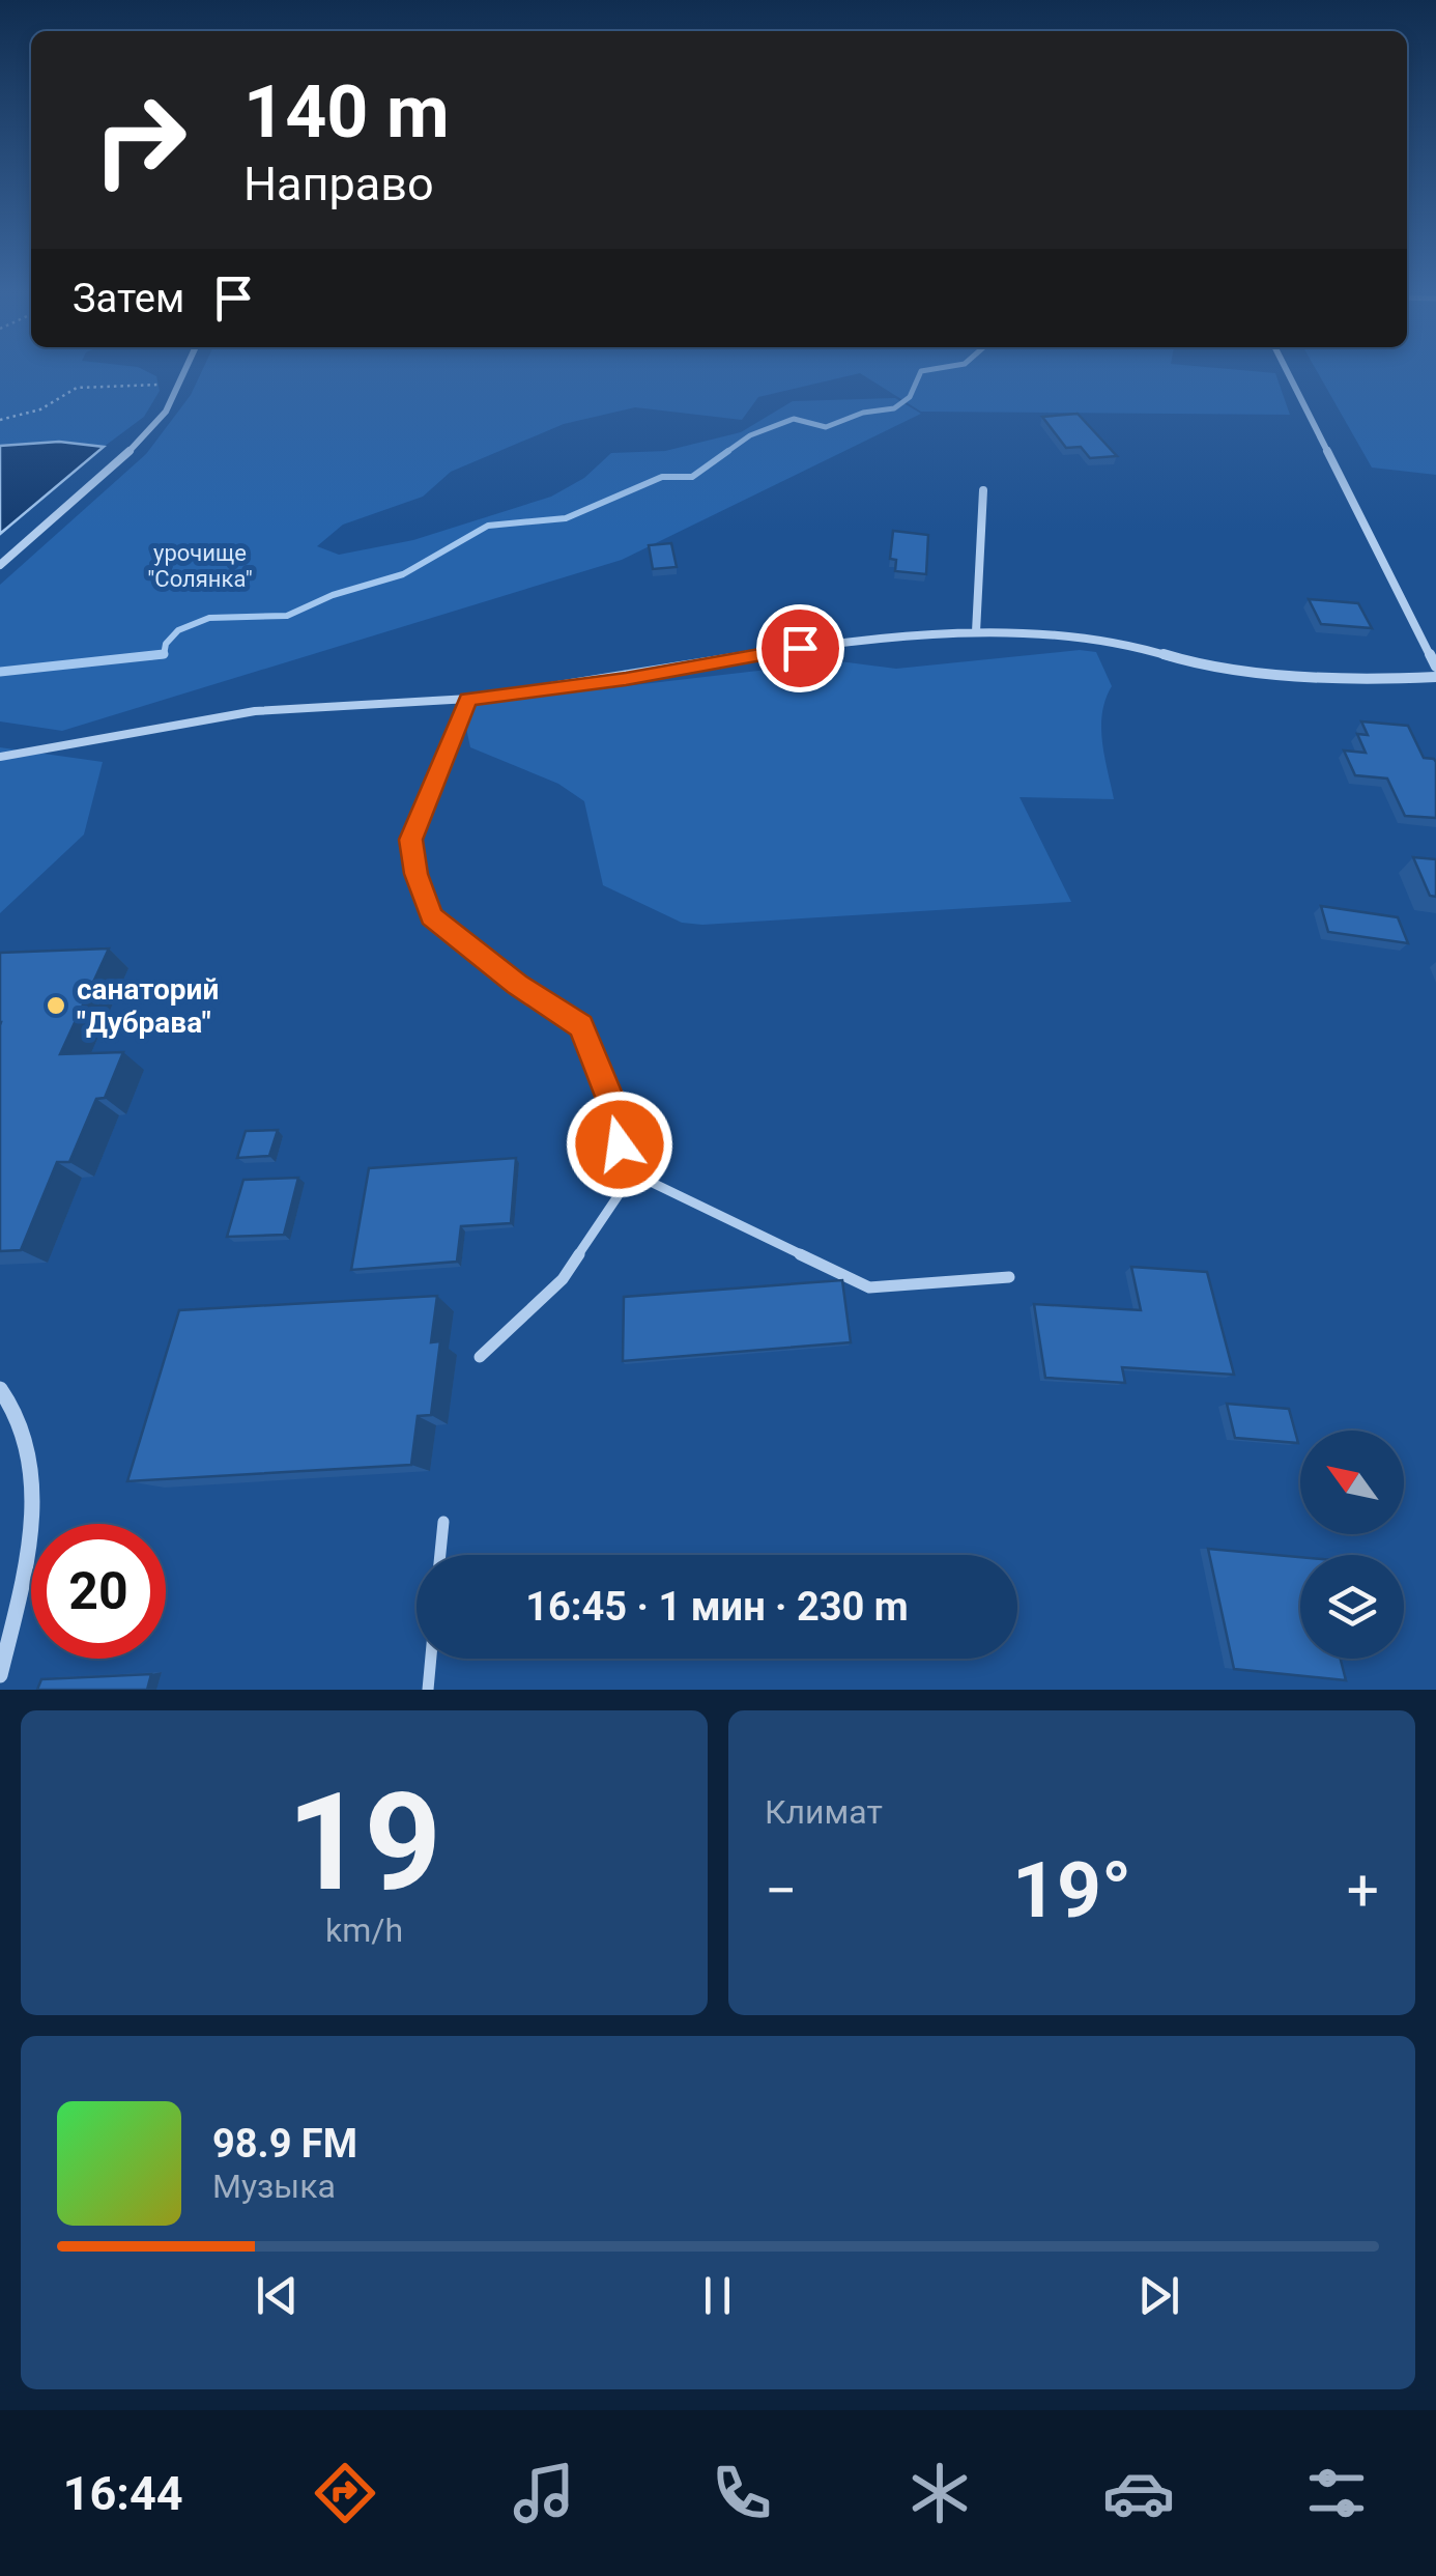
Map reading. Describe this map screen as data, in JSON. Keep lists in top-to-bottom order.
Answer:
{
  "parks": ["урочище \"Солянка\""],
  "places": ["санаторий \"Дубрава\""],
  "north": "top left",
  "page": {
    "turn": ["140 m", "Направо"],
    "then": "Затем",
    "limit": "20",
    "trip": "16:45 · 1 мин · 230 m",
    "tile": [
      ["19", "km/h"],
      "Климат"
    ],
    "heat": ["−", "19°", "+"],
    "song": ["98.9 FM", "Музыка"],
    "tabs": "16:44"
  }
}
